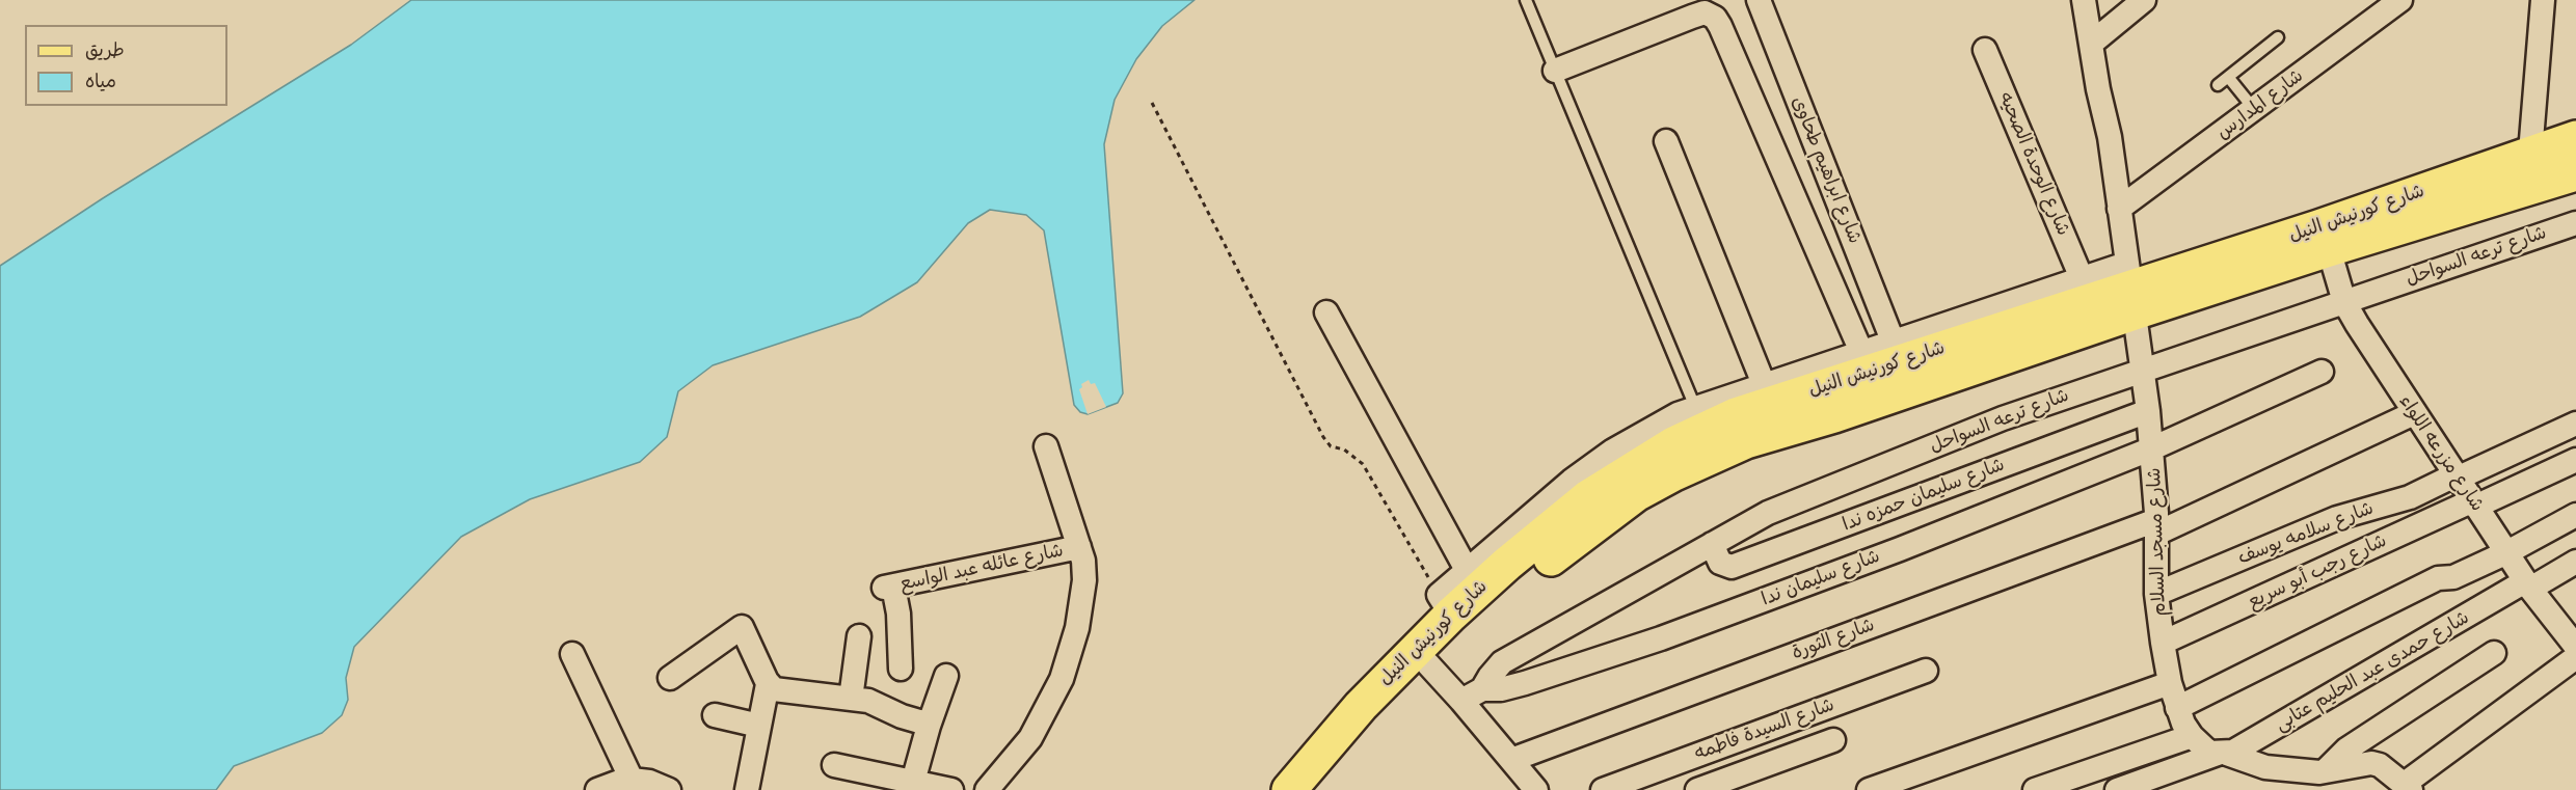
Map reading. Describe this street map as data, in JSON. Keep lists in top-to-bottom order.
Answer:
{
  "streets": {
    "main road": ["شارع كورنيش النيل"],
    "street": [
      "شارع المدارس",
      "شارع الوحدة الصحيه",
      "شارع ابراهيم طحاوى",
      "شارع ترعه السواحل",
      "شارع مزرعه اللواء",
      "شارع سليمان حمزه ندا",
      "شارع سلامه يوسف",
      "شارع مسجد السلام",
      "شارع عائله عبد الواسع",
      "شارع رجب أبو سريع",
      "شارع سليمان ندا",
      "شارع الثورة",
      "شارع حمدى عبد الحليم عتابى",
      "شارع السيدة فاطمه"
    ]
  },
  "crossings": [
    ["شارع المدارس", "شارع مسجد السلام"],
    ["شارع كورنيش النيل", "شارع مزرعه اللواء"],
    ["شارع كورنيش النيل", "شارع مسجد السلام"],
    ["شارع ترعه السواحل", "شارع مزرعه اللواء"],
    ["شارع ترعه السواحل", "شارع سليمان حمزه ندا"],
    ["شارع ترعه السواحل", "شارع مسجد السلام"],
    ["شارع ترعه السواحل", "شارع سليمان ندا"],
    ["شارع مزرعه اللواء", "شارع سلامه يوسف"],
    ["شارع مزرعه اللواء", "شارع رجب أبو سريع"],
    ["شارع مزرعه اللواء", "شارع الثورة"],
    ["شارع مزرعه اللواء", "شارع حمدى عبد الحليم عتابى"],
    ["شارع سليمان حمزه ندا", "شارع مسجد السلام"],
    ["شارع سلامه يوسف", "شارع مسجد السلام"],
    ["شارع مسجد السلام", "شارع رجب أبو سريع"],
    ["شارع مسجد السلام", "شارع سليمان ندا"],
    ["شارع مسجد السلام", "شارع الثورة"]
  ],
  "legend": ["طريق", "مياه"]
}
